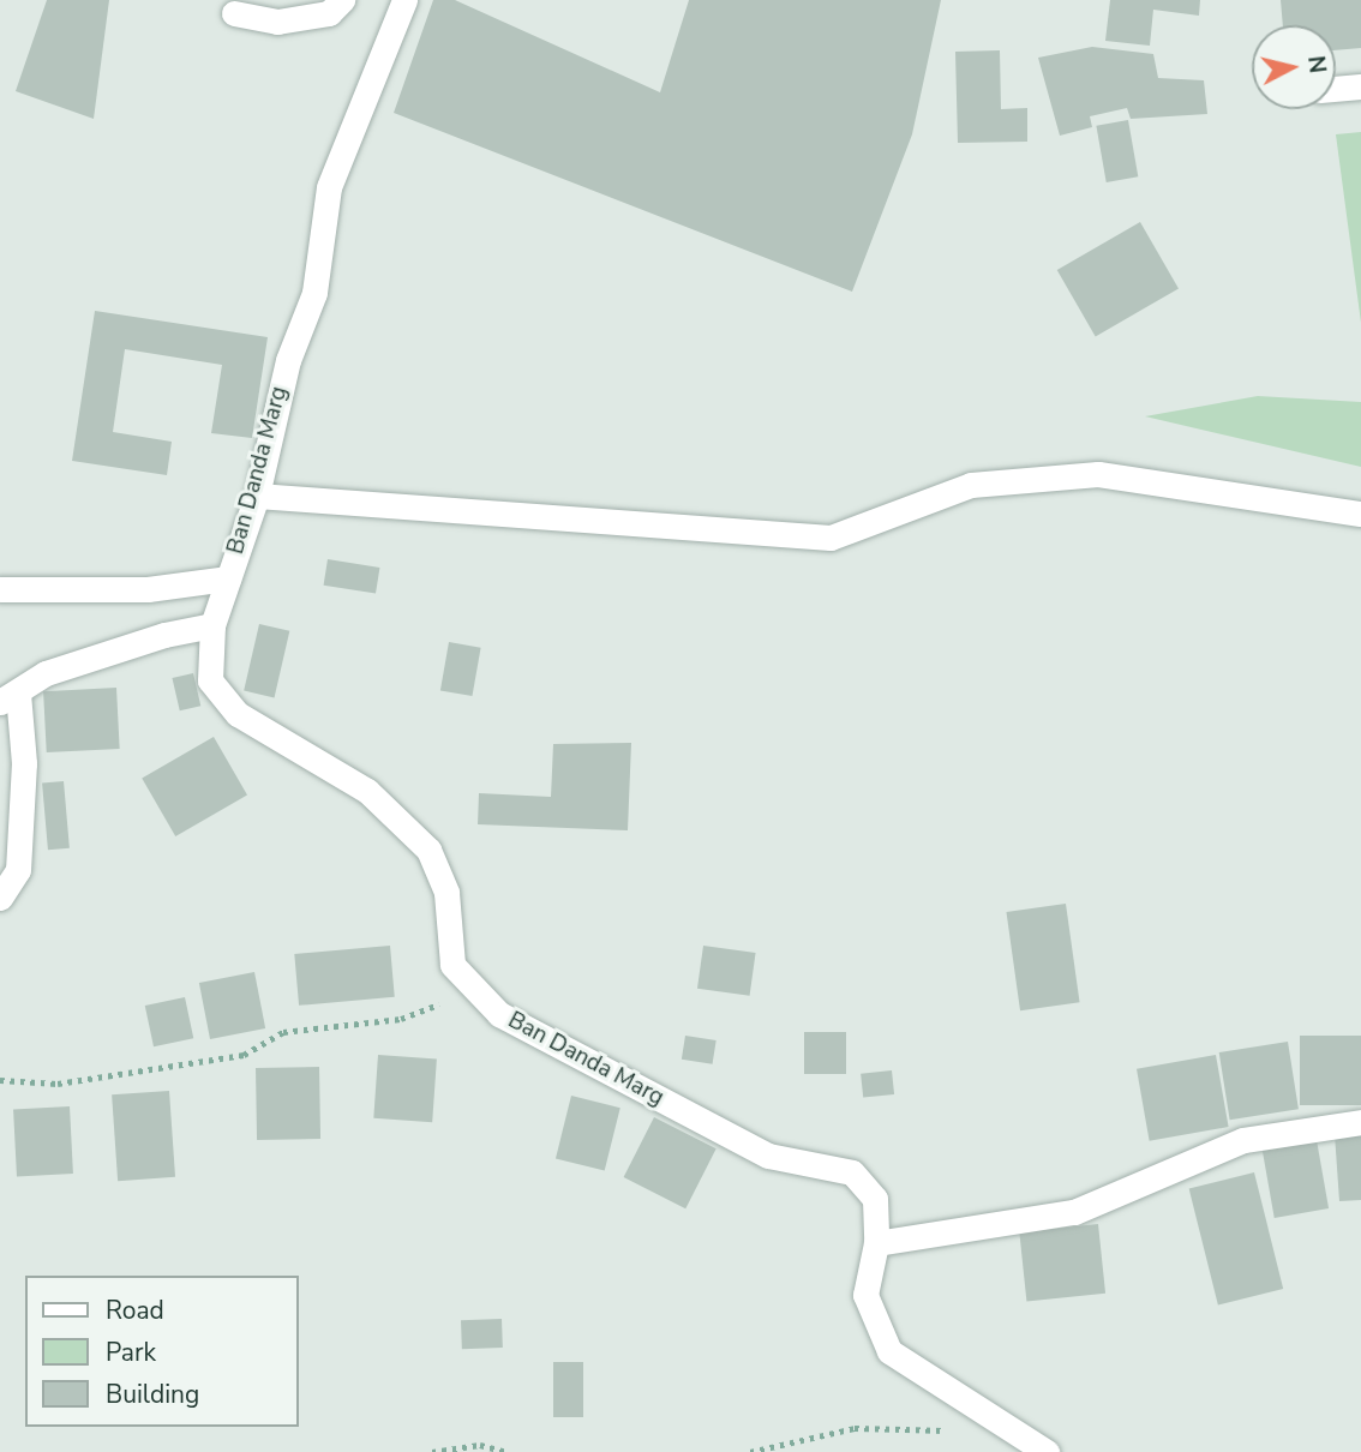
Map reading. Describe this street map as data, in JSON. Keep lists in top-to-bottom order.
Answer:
{
  "streets": {
    "street": ["Ban Danda Marg"]
  },
  "legend": ["Road", "Park", "Building"],
  "north": "right"
}
